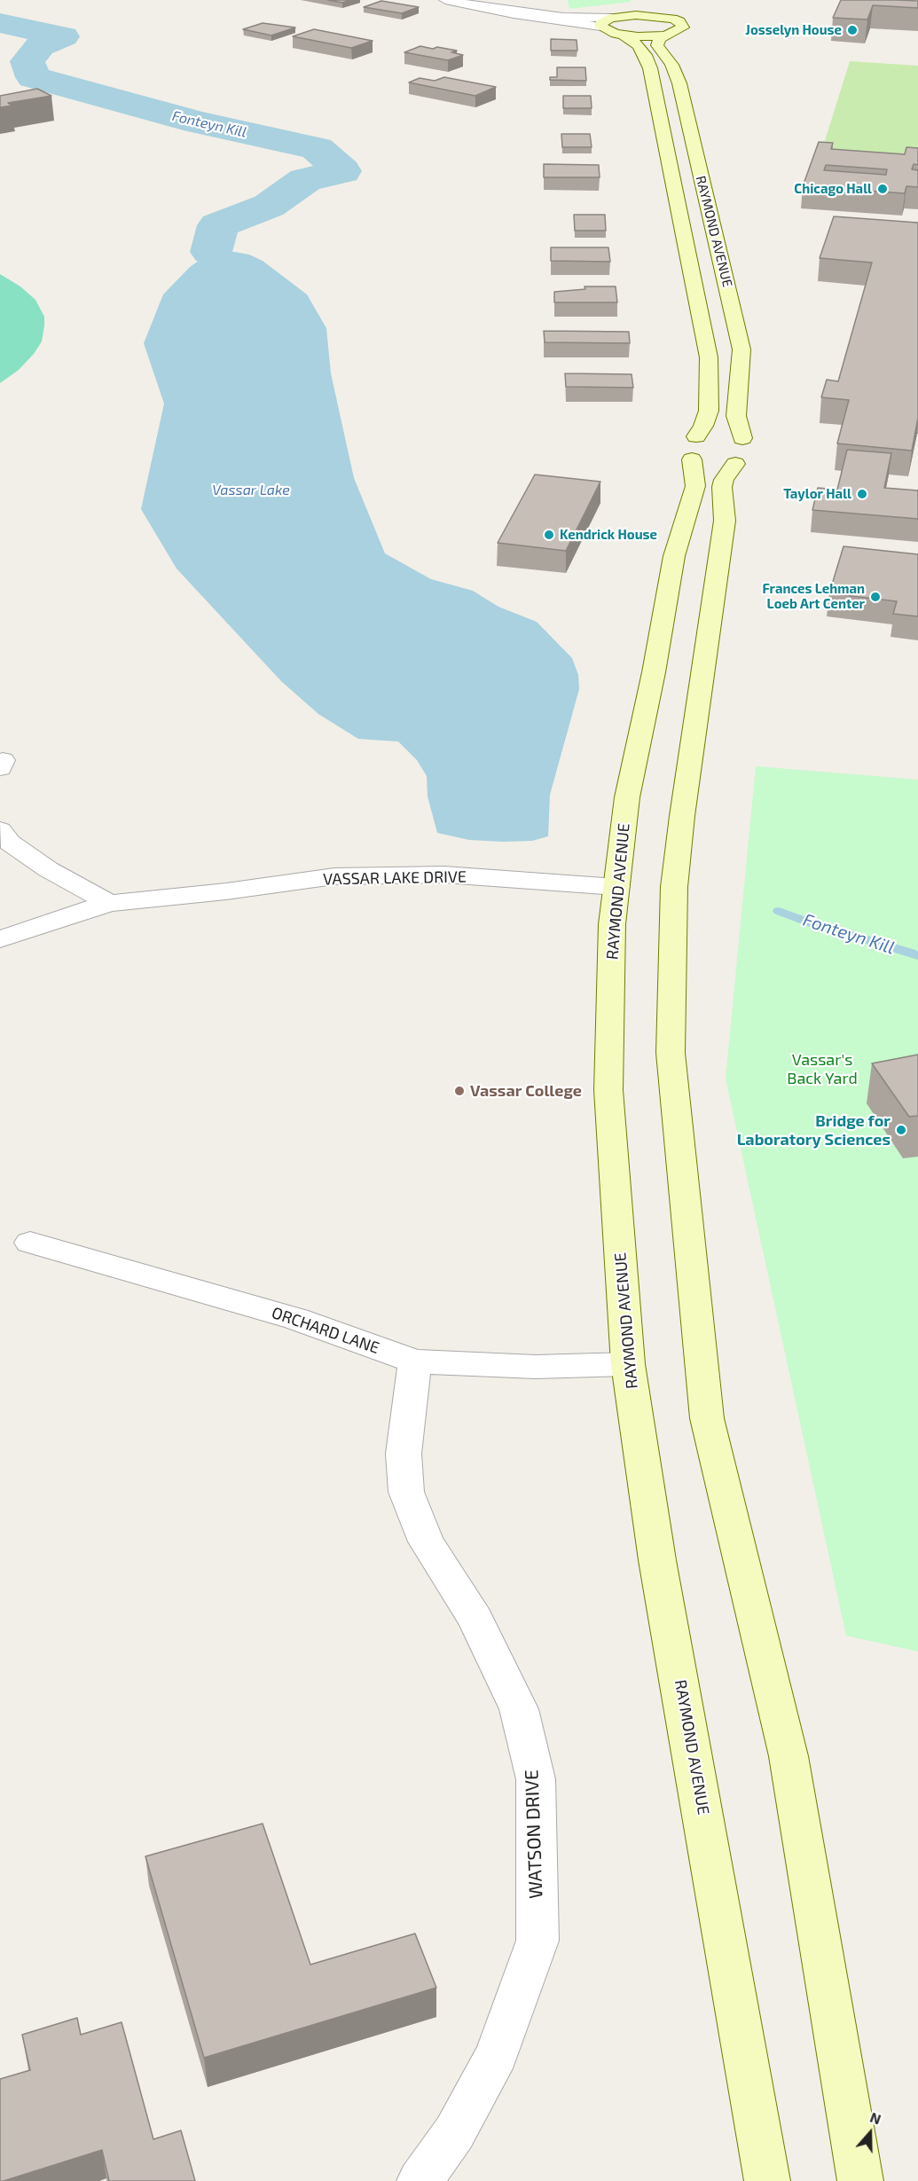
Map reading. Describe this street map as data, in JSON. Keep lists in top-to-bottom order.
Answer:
{
  "streets": {
    "main road": ["RAYMOND AVENUE"],
    "street": ["VASSAR LAKE DRIVE", "ORCHARD LANE", "WATSON DRIVE"]
  },
  "crossings": [
    ["RAYMOND AVENUE", "VASSAR LAKE DRIVE"],
    ["RAYMOND AVENUE", "ORCHARD LANE"],
    ["ORCHARD LANE", "WATSON DRIVE"]
  ],
  "water": ["Fonteyn Kill", "Vassar Lake"],
  "parks": ["Vassar's Back Yard"],
  "places": [
    "Josselyn House",
    "Chicago Hall",
    "Taylor Hall",
    "Kendrick House",
    "Frances Lehman Loeb Art Center",
    "Vassar College",
    "Bridge for Laboratory Sciences"
  ],
  "north": "top"
}
